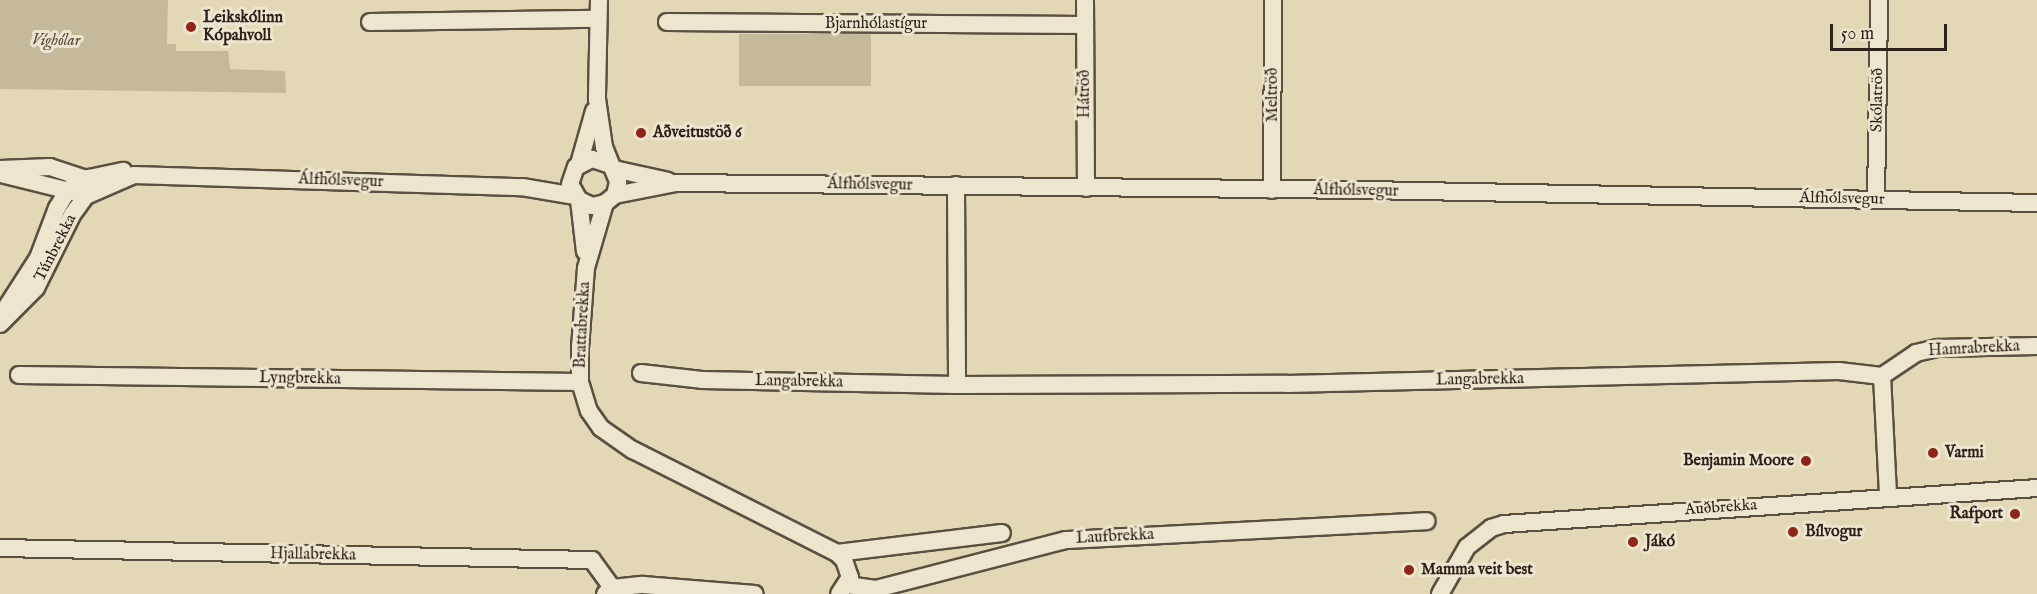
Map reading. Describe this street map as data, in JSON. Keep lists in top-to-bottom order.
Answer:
{
  "streets": {
    "street": [
      "Bjarnhólastígur",
      "Hátröð",
      "Meltröð",
      "Skólatröð",
      "Álfhólsvegur",
      "Túnbrekka",
      "Brattabrekka",
      "Hamrabrekka",
      "Lyngbrekka",
      "Langabrekka",
      "Auðbrekka",
      "Laufbrekka",
      "Hjallabrekka"
    ]
  },
  "crossings": [
    ["Bjarnhólastígur", "Hátröð"],
    ["Hátröð", "Álfhólsvegur"],
    ["Meltröð", "Álfhólsvegur"],
    ["Skólatröð", "Álfhólsvegur"],
    ["Álfhólsvegur", "Túnbrekka"],
    ["Álfhólsvegur", "Brattabrekka"],
    ["Brattabrekka", "Lyngbrekka"],
    ["Hamrabrekka", "Langabrekka"]
  ],
  "parks": ["Víghólar"],
  "places": [
    "Leikskólinn Kópahvoll",
    "Aðveitustöð 6",
    "Varmi",
    "Benjamin Moore",
    "Rafport",
    "Bílvogur",
    "Jákó",
    "Mamma veit best"
  ],
  "scale_bar": "50 m"
}
